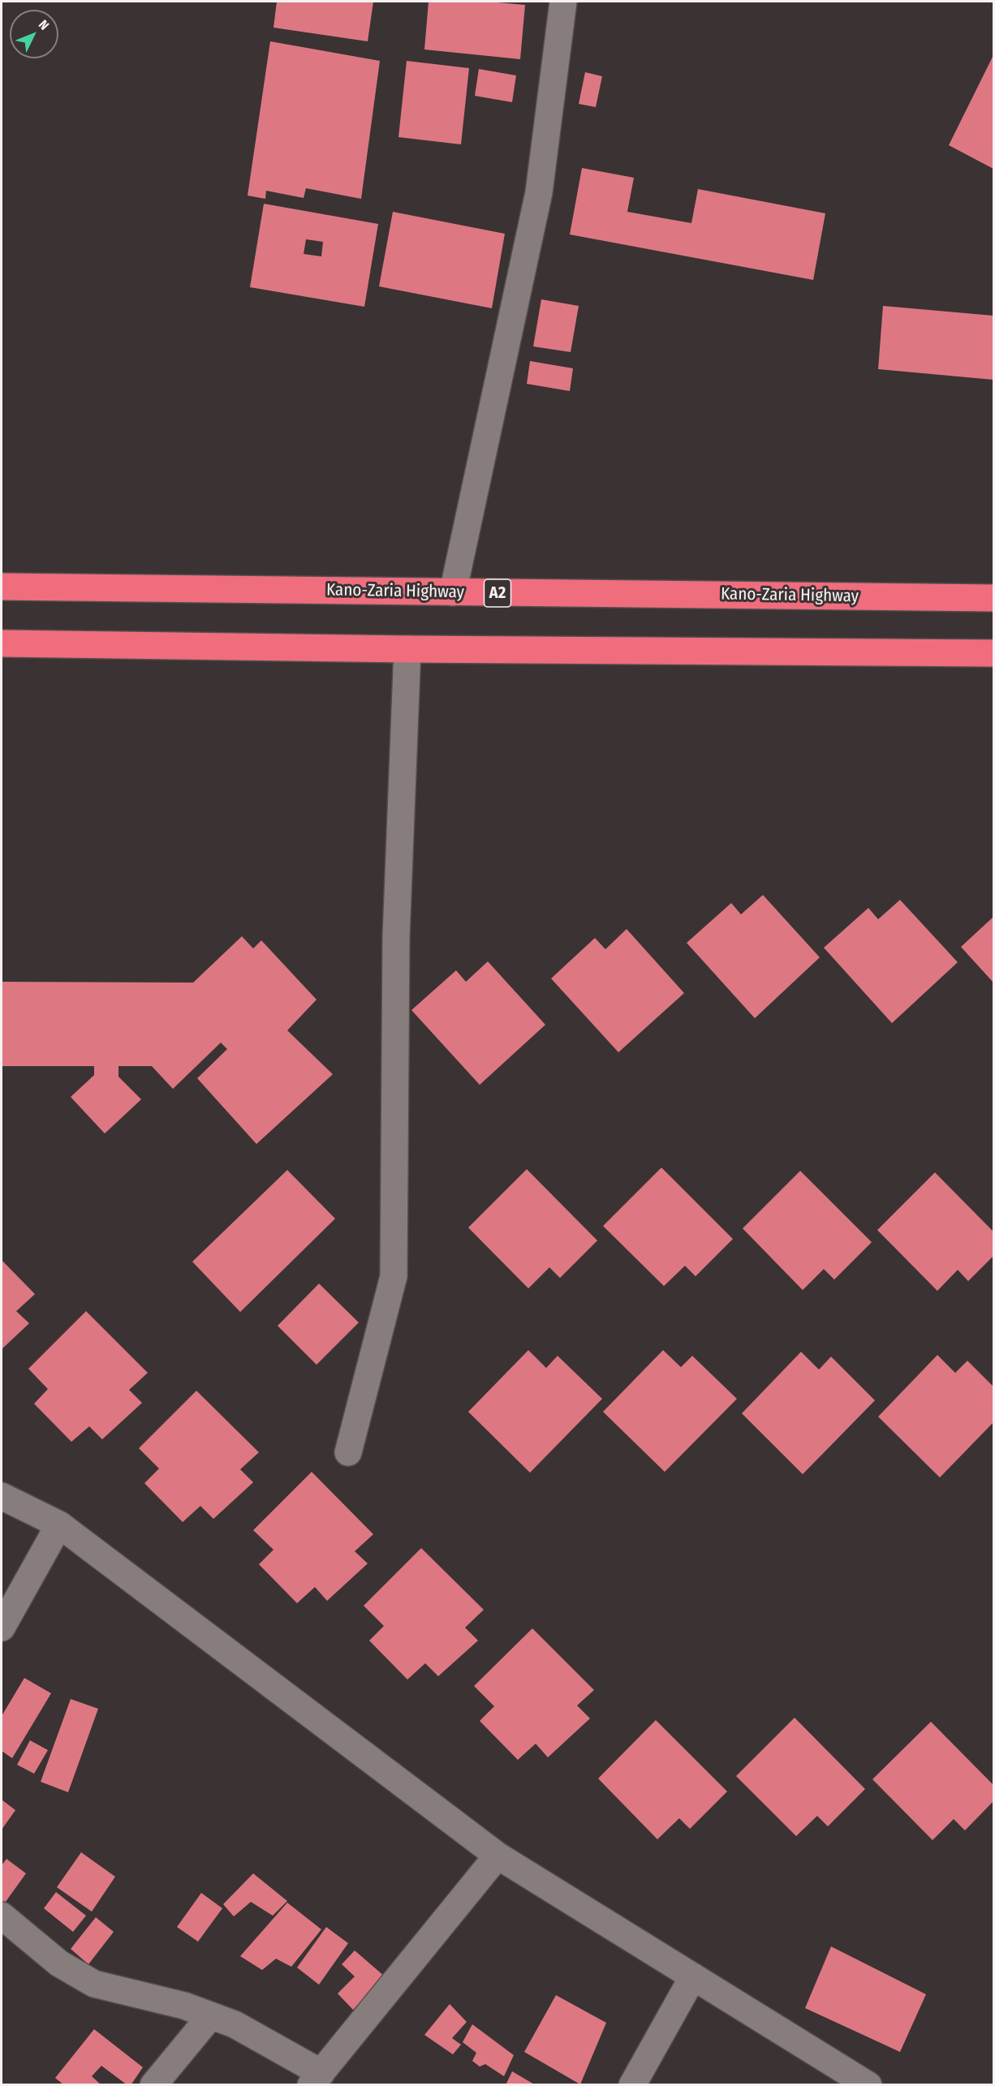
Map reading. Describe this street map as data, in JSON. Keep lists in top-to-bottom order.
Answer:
{
  "streets": {
    "highway": ["Kano-Zaria Highway", "A2"]
  },
  "north": "top right"
}
